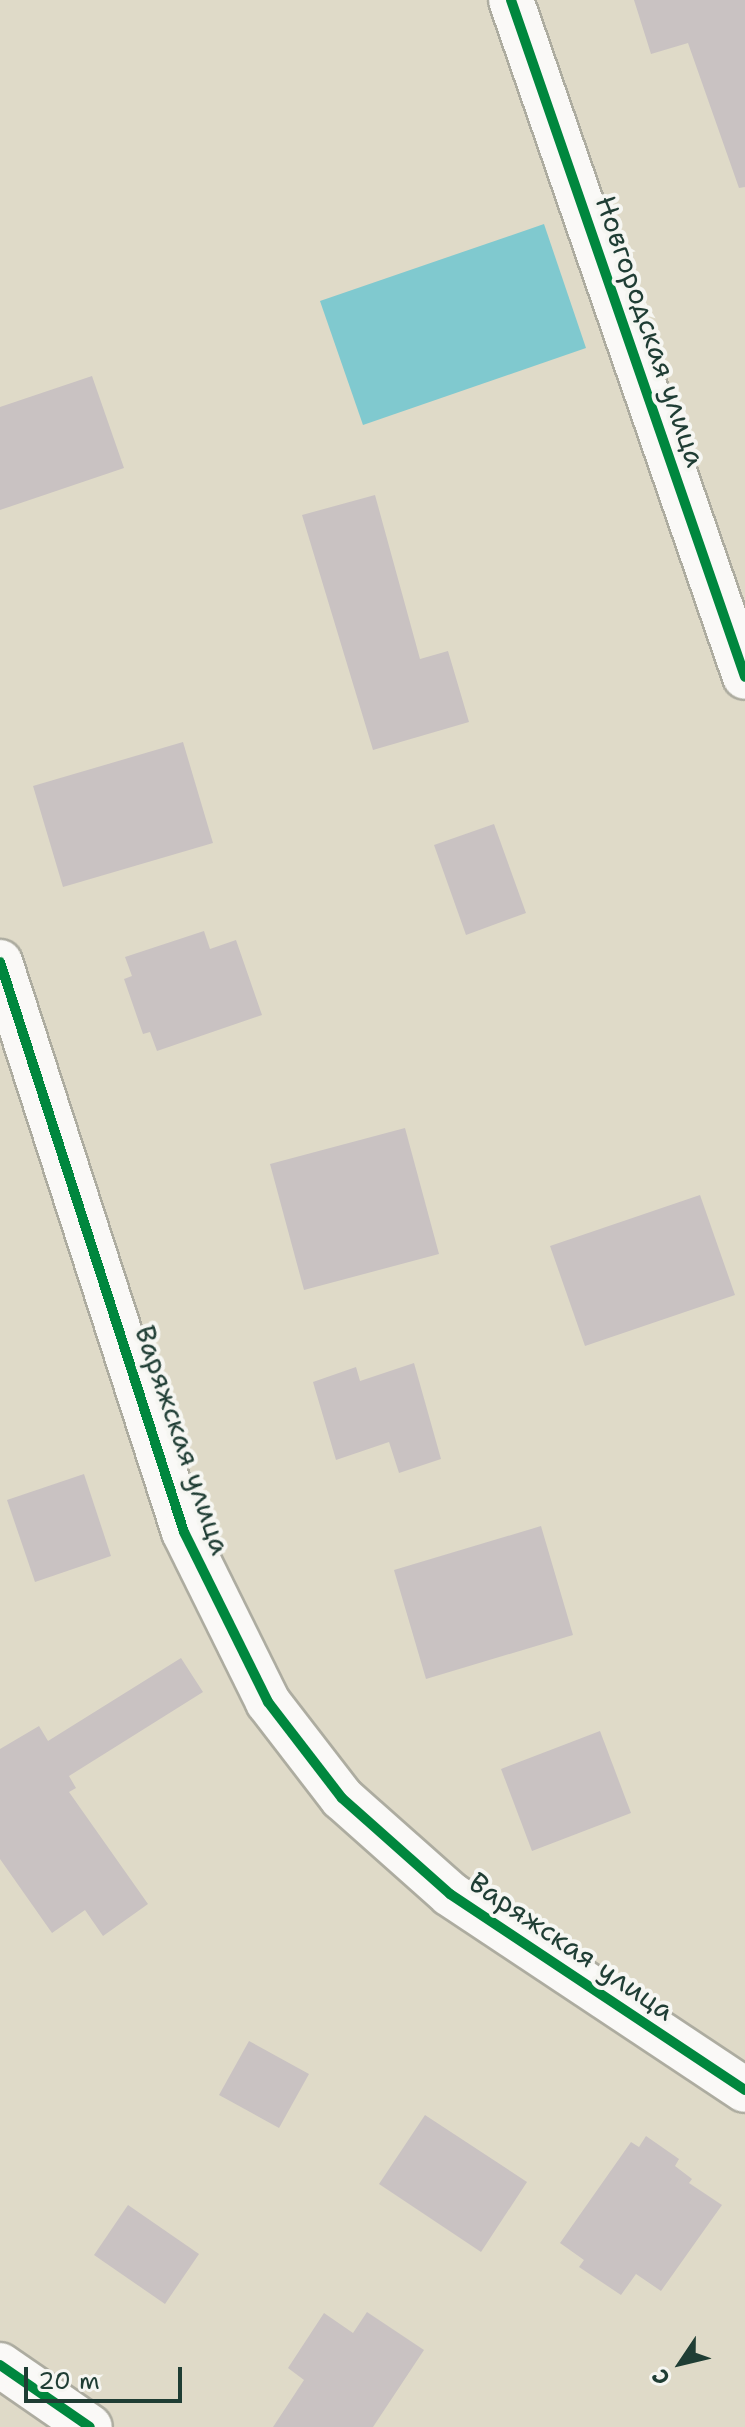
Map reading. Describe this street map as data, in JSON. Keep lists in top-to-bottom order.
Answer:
{
  "streets": {
    "street": ["Новгородская улица", "Варяжская улица"]
  },
  "scale_bar": "20 m",
  "north": "bottom left"
}
